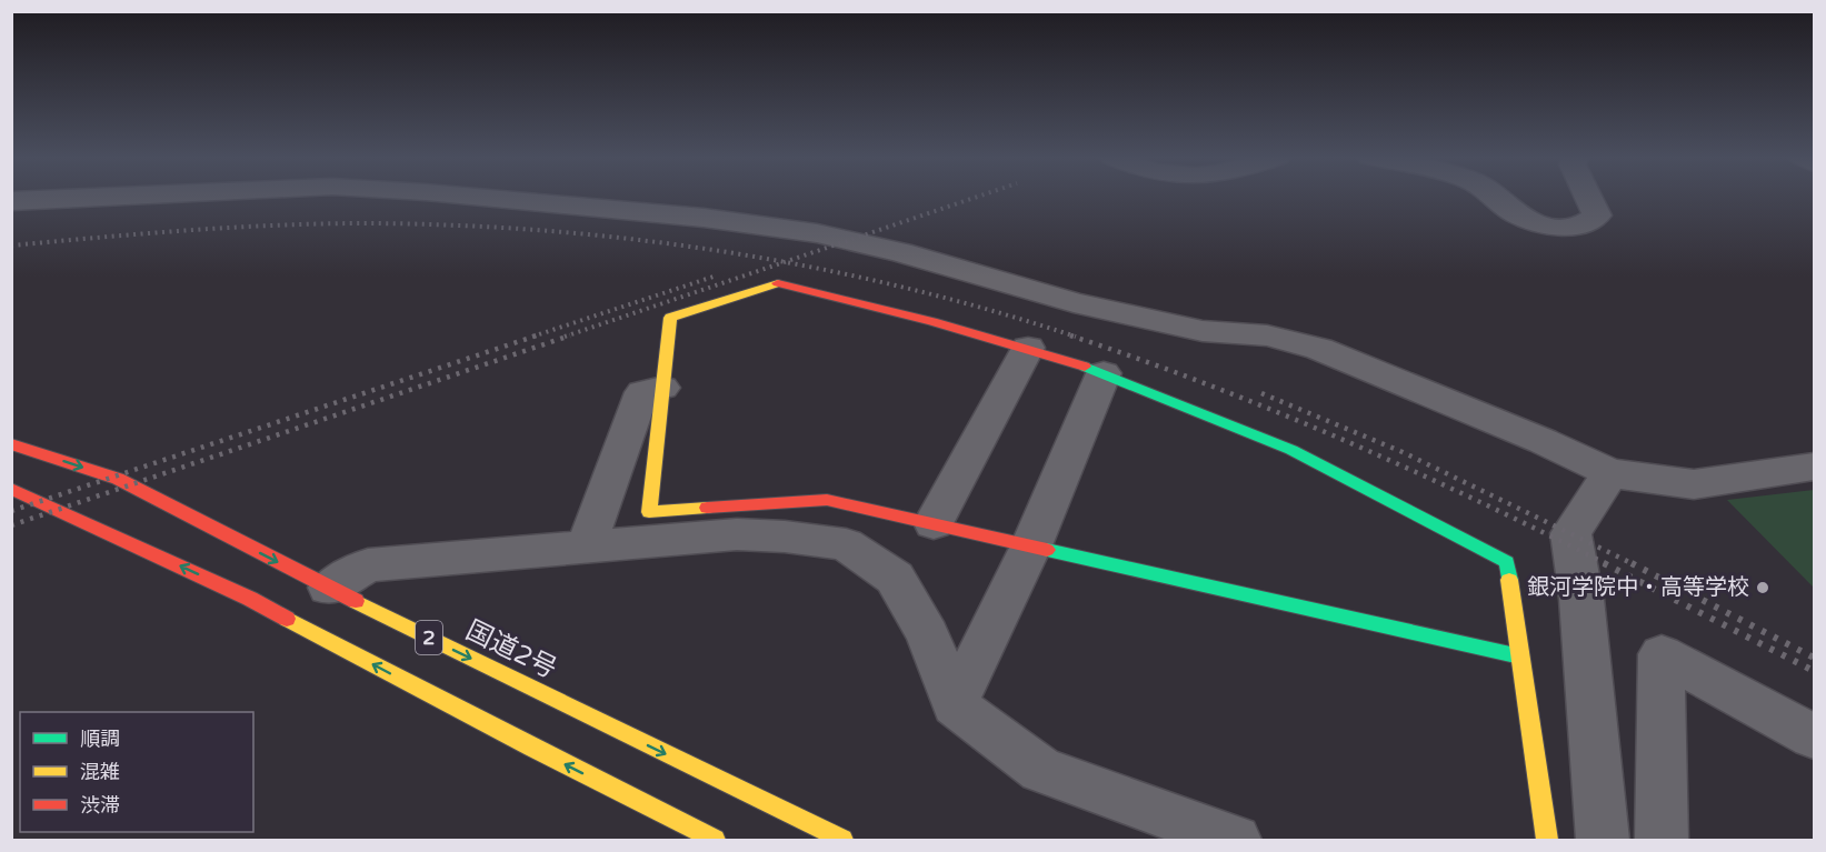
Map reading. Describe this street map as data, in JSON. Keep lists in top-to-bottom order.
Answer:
{
  "streets": {
    "main road": ["2", "国道2号"]
  },
  "places": ["銀河学院中・高等学校"],
  "legend": ["順調", "混雑", "渋滞"]
}
